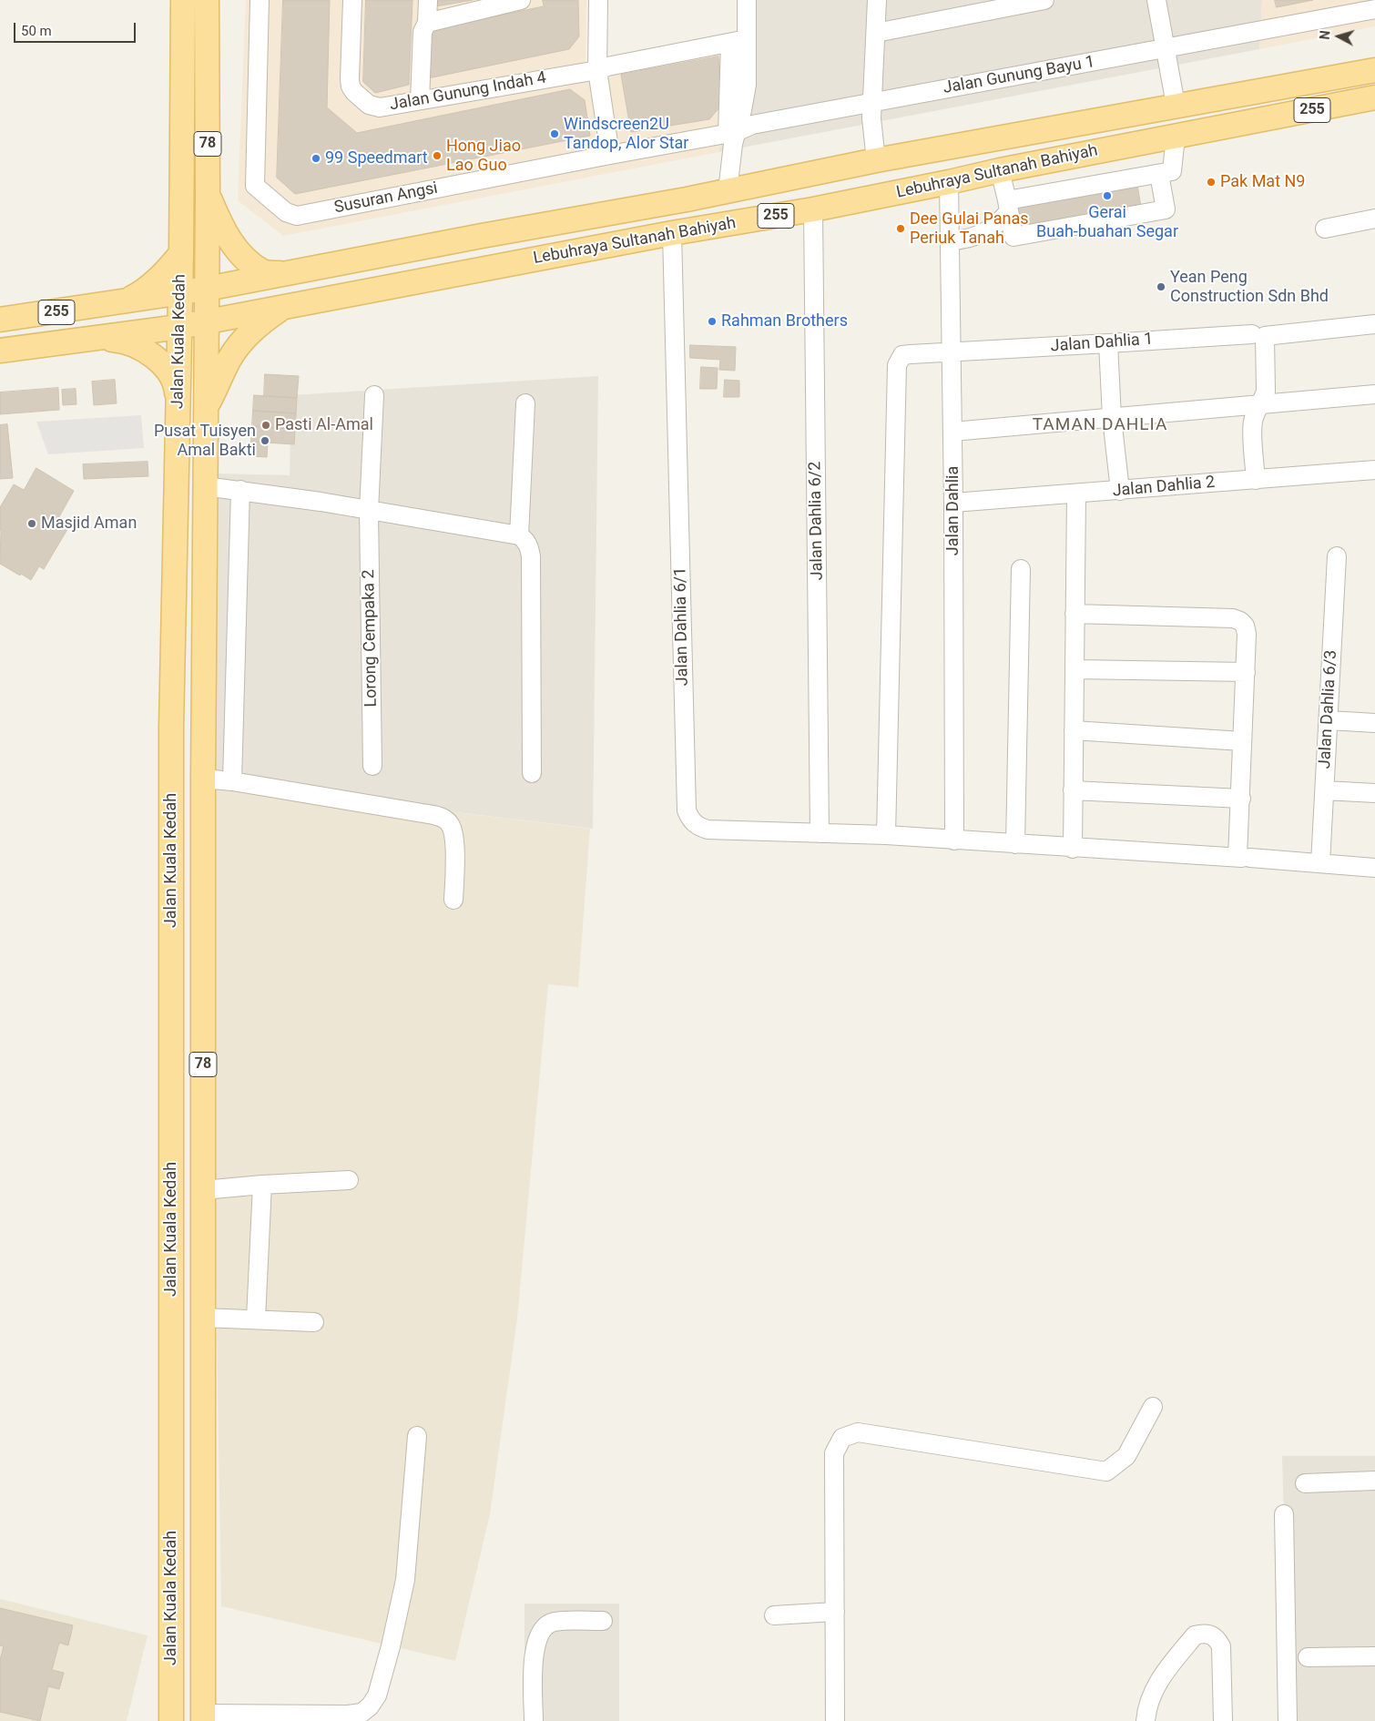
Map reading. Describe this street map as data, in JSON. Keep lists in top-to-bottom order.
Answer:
{
  "streets": {
    "main road": [
      "255",
      "78",
      "Lebuhraya Sultanah Bahiyah",
      "Jalan Kuala Kedah"
    ],
    "street": [
      "Jalan Gunung Bayu 1",
      "Jalan Gunung Indah 4",
      "Susuran Angsi",
      "Jalan Dahlia 1",
      "Jalan Dahlia 2",
      "Jalan Dahlia",
      "Jalan Dahlia 6/2",
      "Jalan Dahlia 6/1",
      "Lorong Cempaka 2",
      "Jalan Dahlia 6/3"
    ]
  },
  "crossings": [
    ["Jalan Gunung Bayu 1", "Susuran Angsi"],
    ["Lebuhraya Sultanah Bahiyah", "Jalan Kuala Kedah"],
    ["Lebuhraya Sultanah Bahiyah", "Jalan Dahlia"],
    ["Lebuhraya Sultanah Bahiyah", "Jalan Dahlia 6/2"],
    ["Lebuhraya Sultanah Bahiyah", "Jalan Dahlia 6/1"],
    ["Jalan Dahlia 1", "Jalan Dahlia"],
    ["Jalan Dahlia 1", "Jalan Dahlia 6/1"],
    ["Jalan Dahlia 2", "Jalan Dahlia"],
    ["Jalan Dahlia", "Jalan Dahlia 6/1"],
    ["Jalan Dahlia 6/2", "Jalan Dahlia 6/1"],
    ["Jalan Dahlia 6/1", "Jalan Dahlia 6/3"]
  ],
  "districts": ["TAMAN DAHLIA"],
  "places": [
    "Windscreen2U Tandop, Alor Star",
    "Hong Jiao Lao Guo",
    "99 Speedmart",
    "Pak Mat N9",
    "Gerai Buah-buahan Segar",
    "Dee Gulai Panas Periuk Tanah",
    "Yean Peng Construction Sdn Bhd",
    "Rahman Brothers",
    "Pasti Al-Amal",
    "Pusat Tuisyen Amal Bakti",
    "Masjid Aman"
  ],
  "scale_bar": "50 m",
  "north": "left"
}
